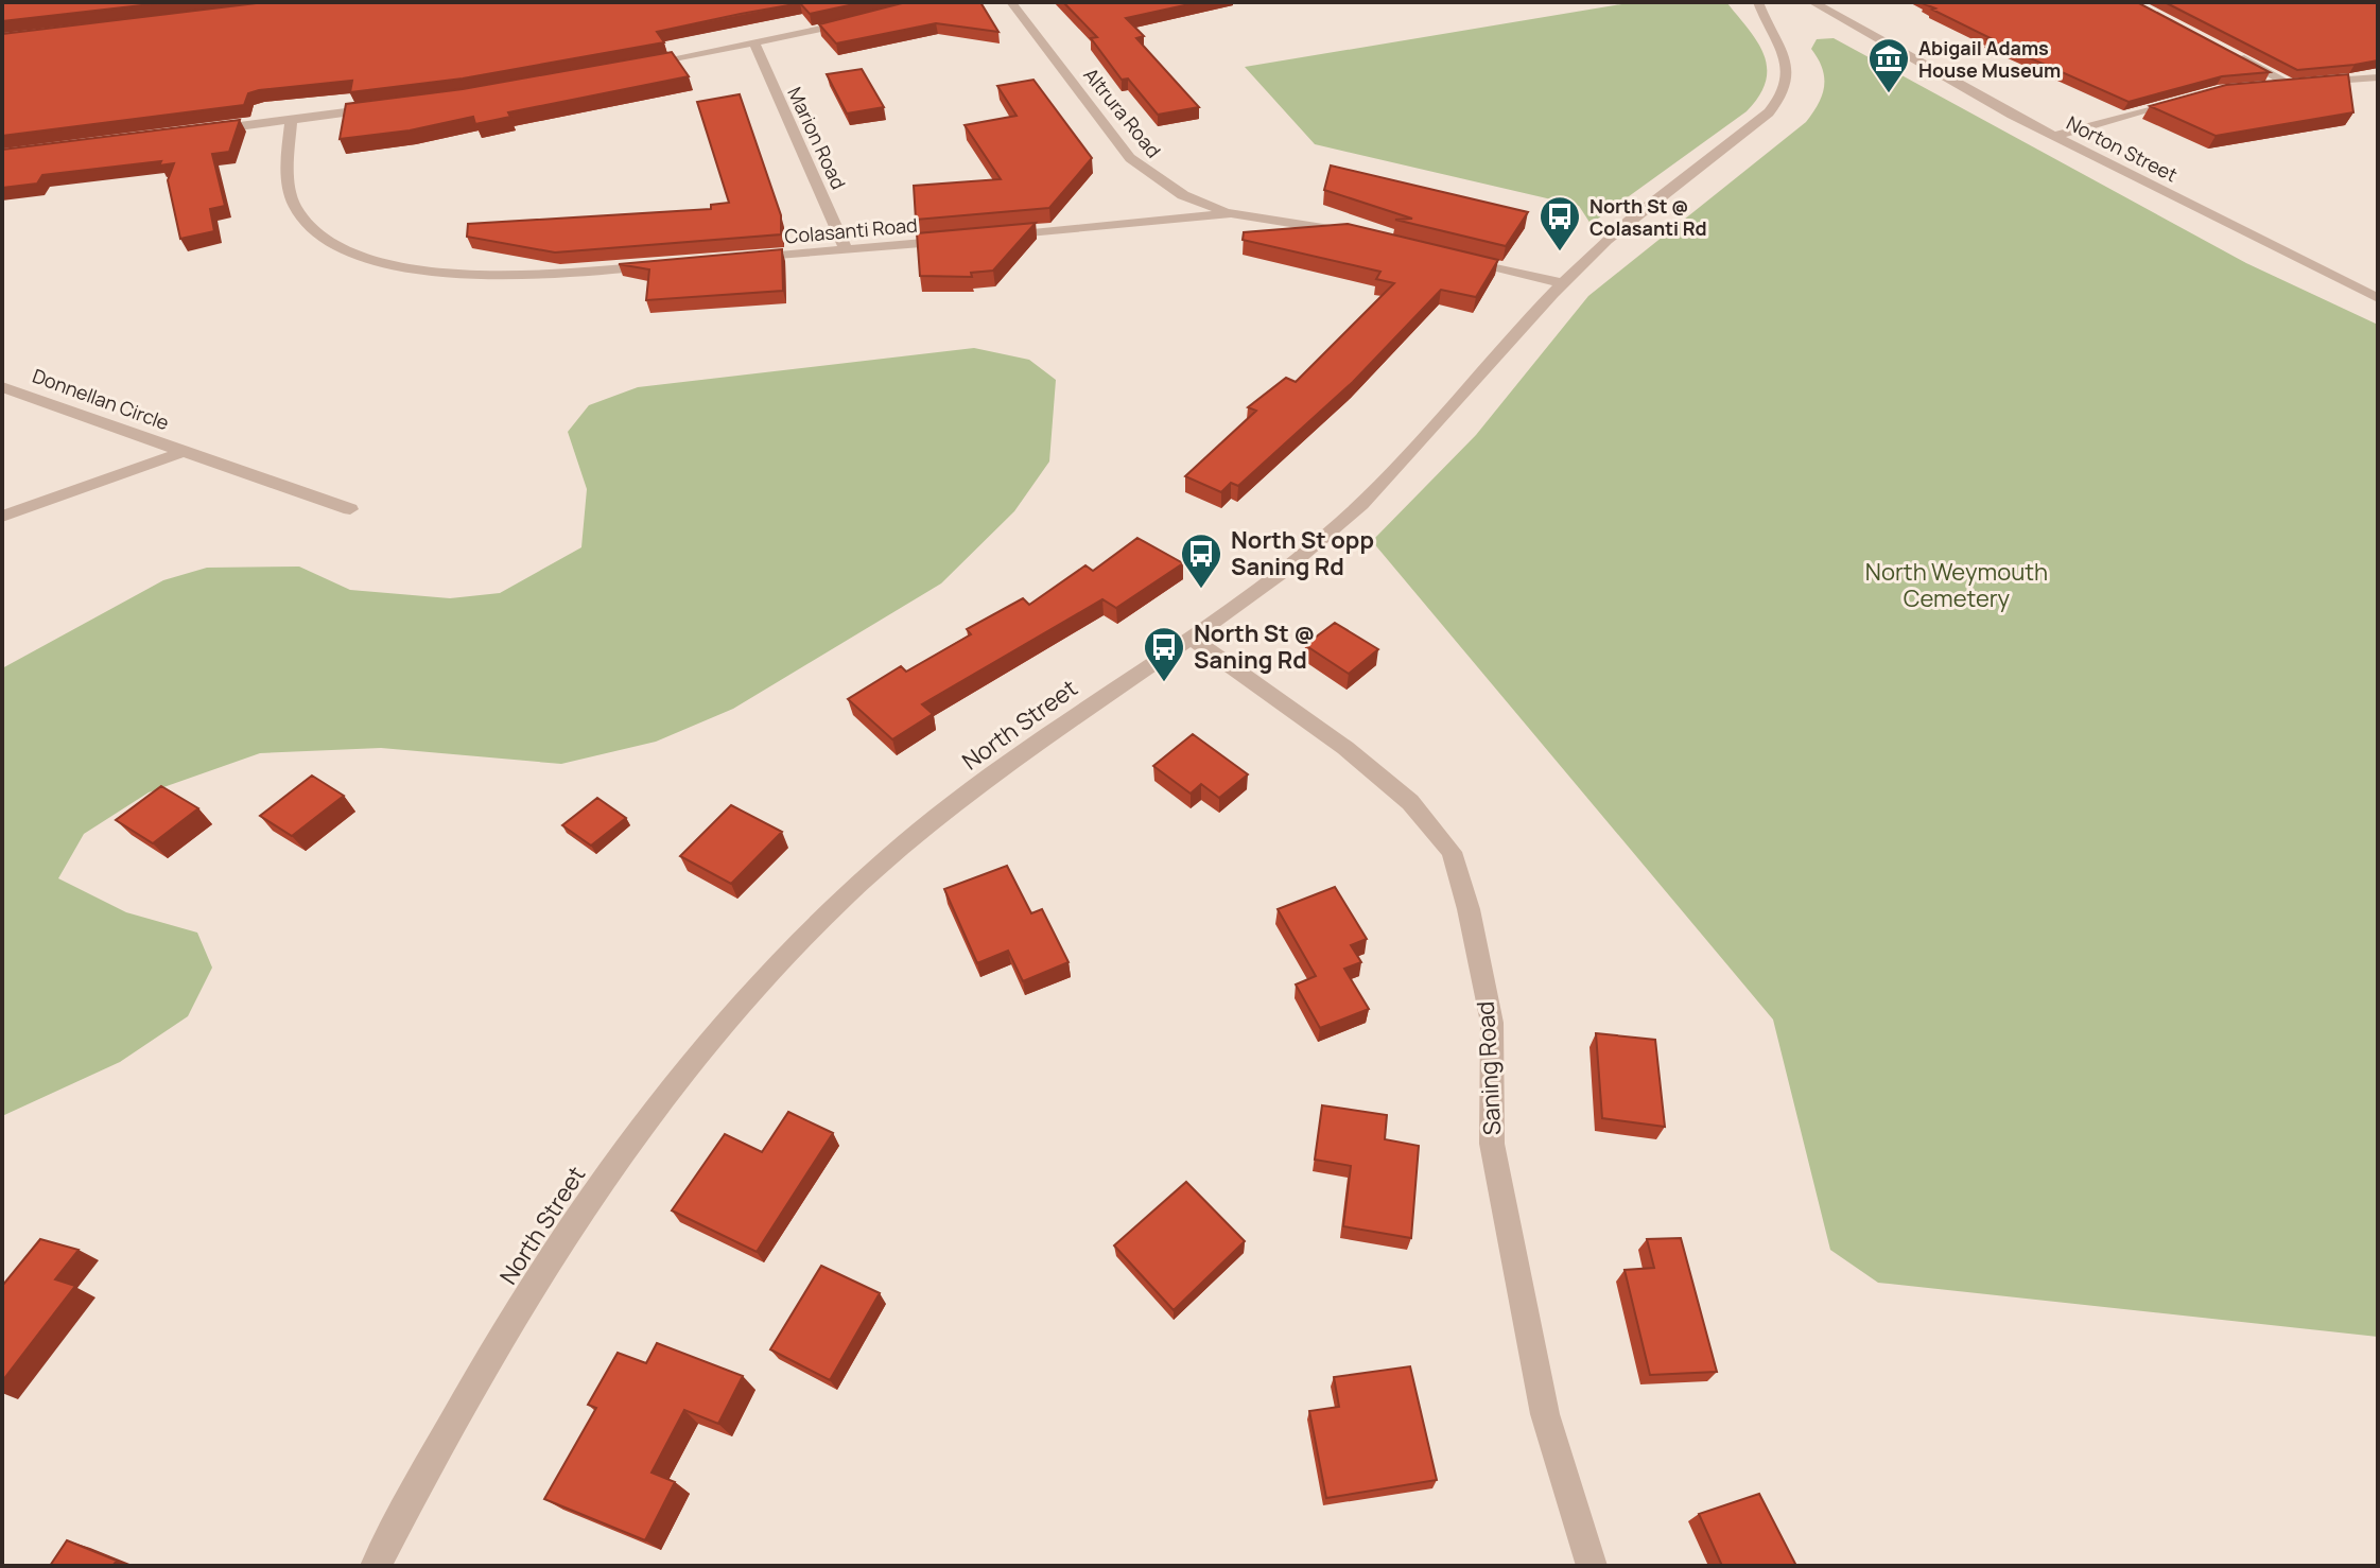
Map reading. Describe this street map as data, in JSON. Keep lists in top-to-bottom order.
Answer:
{
  "streets": {
    "street": [
      "Altrura Road",
      "Marion Road",
      "Norton Street",
      "Colasanti Road",
      "Donnellan Circle",
      "North Street",
      "Saning Road"
    ]
  },
  "crossings": [
    ["Marion Road", "Colasanti Road"],
    ["North Street", "Saning Road"]
  ],
  "parks": ["North Weymouth Cemetery"],
  "places": {
    "museum": ["Abigail Adams House Museum"],
    "bus stop": ["North St @ Colasanti Rd", "North St opp Saning Rd", "North St @ Saning Rd"]
  }
}
